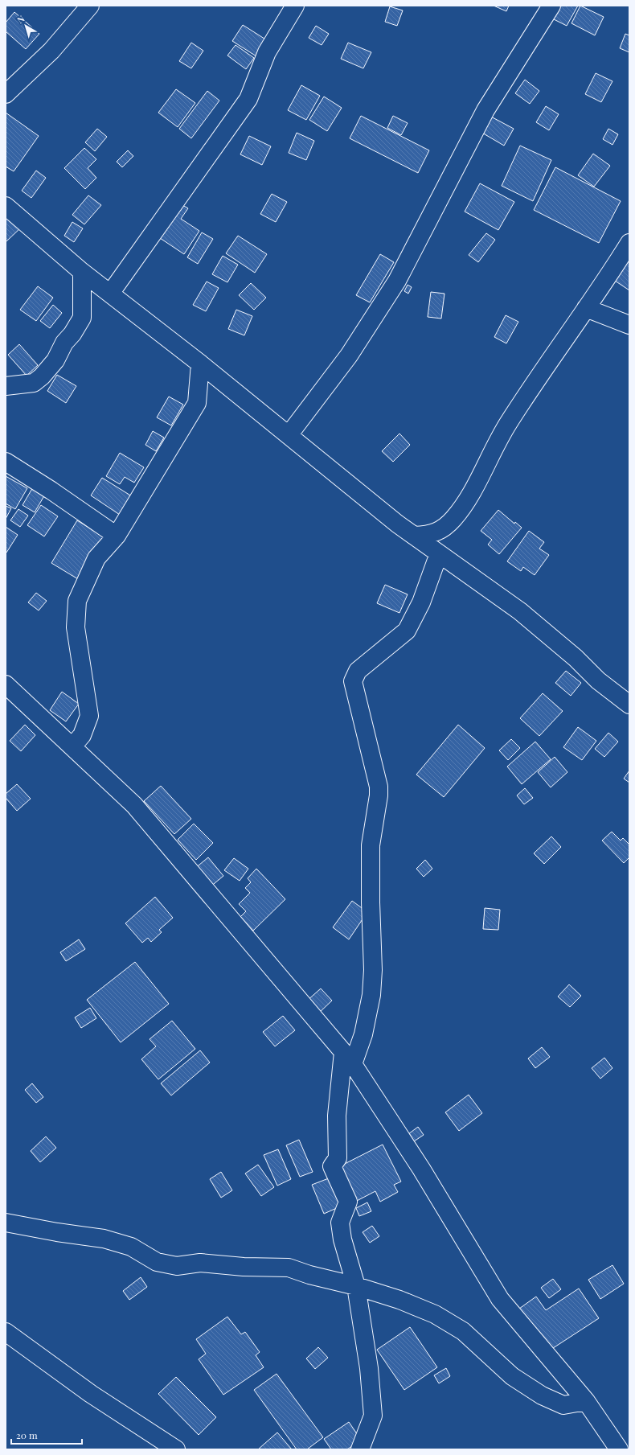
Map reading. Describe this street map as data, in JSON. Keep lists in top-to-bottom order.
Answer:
{
  "scale_bar": "20 m",
  "north": "top left"
}
